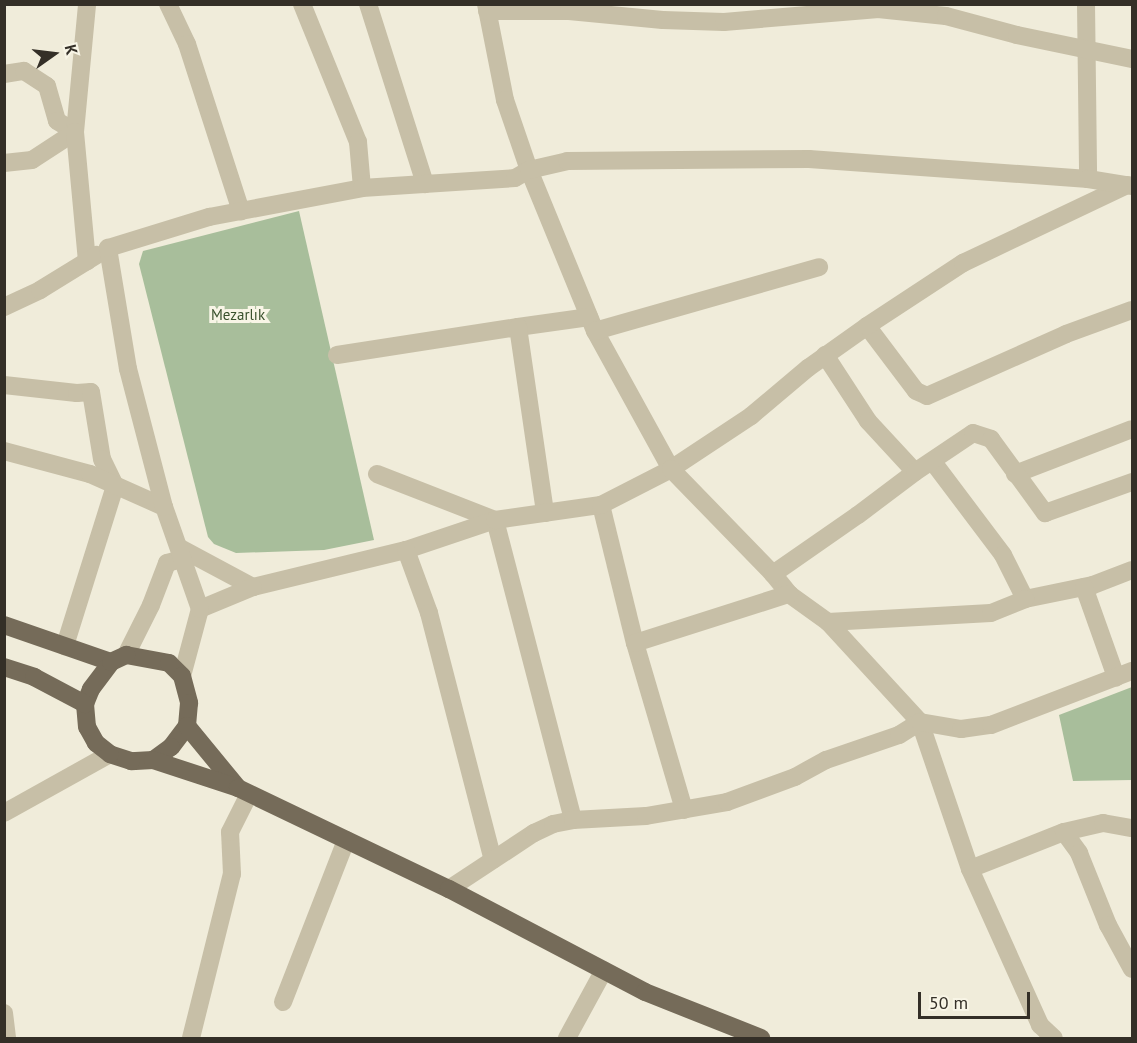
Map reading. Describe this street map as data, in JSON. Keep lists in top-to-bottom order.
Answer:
{
  "parks": ["Mezarlık"],
  "scale_bar": "50 m",
  "north": "right"
}
